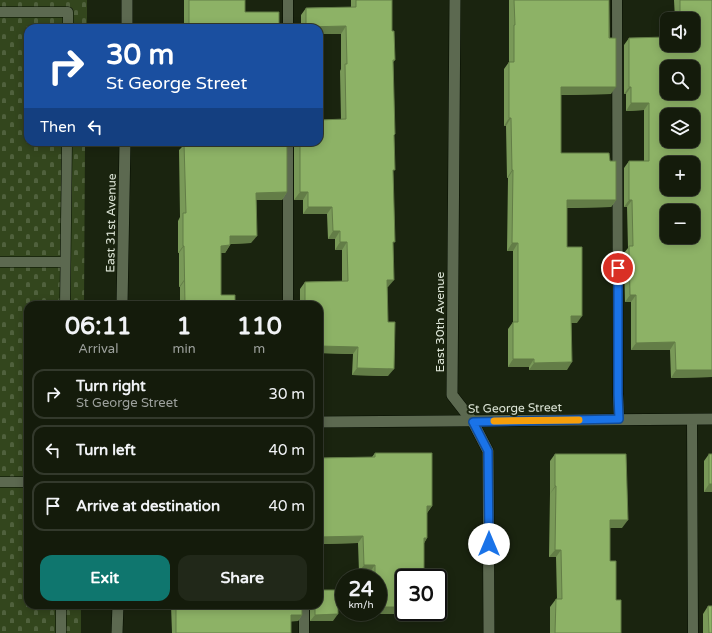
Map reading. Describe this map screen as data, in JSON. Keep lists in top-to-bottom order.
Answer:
{
  "streets": {
    "street": ["East 31st Avenue", "East 30th Avenue", "St George Street"]
  },
  "crossings": [
    ["East 30th Avenue", "St George Street"]
  ],
  "page": {
    "map_buttons": ["+", "−"],
    "turn": ["30 m", "St George Street"],
    "then": "Then",
    "eta": [
      "06:11",
      "Arrival",
      "1",
      "min",
      "110",
      "m"
    ],
    "list": [
      {
        "name": "Turn right",
        "note": "St George Street",
        "value": "30 m"
      },
      {
        "name": "Turn left",
        "value": "40 m"
      },
      {
        "name": "Arrive at destination",
        "value": "40 m"
      }
    ],
    "buttons": ["Exit", "Share"],
    "speed": "24 km/h",
    "limit": "30"
  }
}
